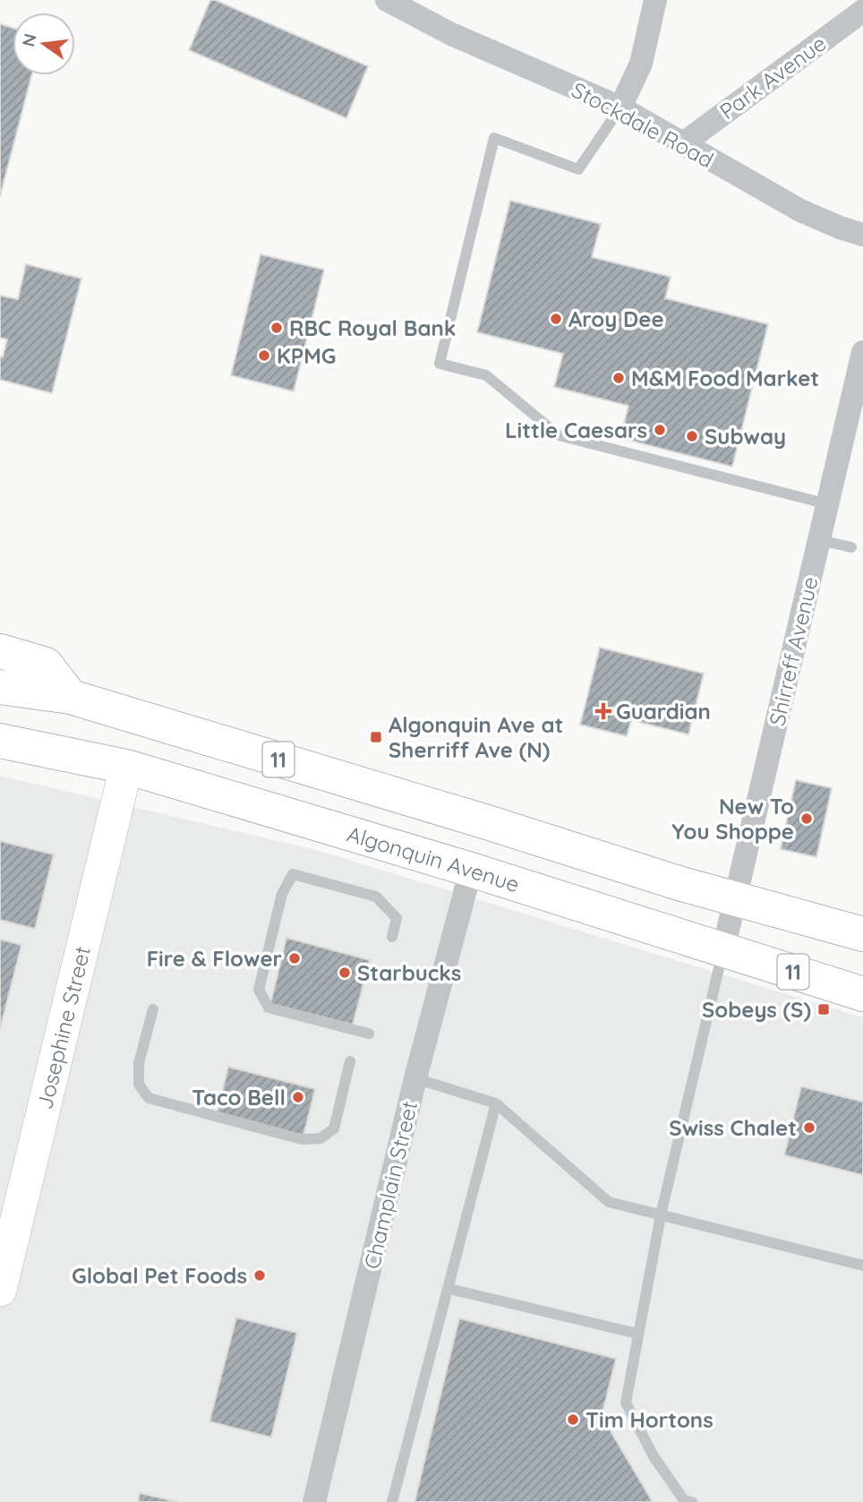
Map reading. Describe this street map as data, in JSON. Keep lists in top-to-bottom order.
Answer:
{
  "streets": {
    "highway": ["11", "Algonquin Avenue"],
    "street": [
      "Park Avenue",
      "Stockdale Road",
      "Shirreff Avenue",
      "Josephine Street",
      "Champlain Street"
    ]
  },
  "crossings": [
    ["Park Avenue", "Stockdale Road"],
    ["Shirreff Avenue", "11"],
    ["Shirreff Avenue", "Algonquin Avenue"],
    ["Algonquin Avenue", "Josephine Street"],
    ["Algonquin Avenue", "Champlain Street"]
  ],
  "places": {
    "other": [
      "Aroy Dee",
      "RBC Royal Bank",
      "KPMG",
      "M&M Food Market",
      "Little Caesars",
      "Subway",
      "New To You Shoppe",
      "Fire & Flower",
      "Starbucks",
      "Taco Bell",
      "Swiss Chalet",
      "Global Pet Foods",
      "Tim Hortons"
    ],
    "health": ["Guardian"],
    "transit": ["Algonquin Ave at Sherriff Ave (N)", "Sobeys (S)"]
  },
  "north": "left"
}
